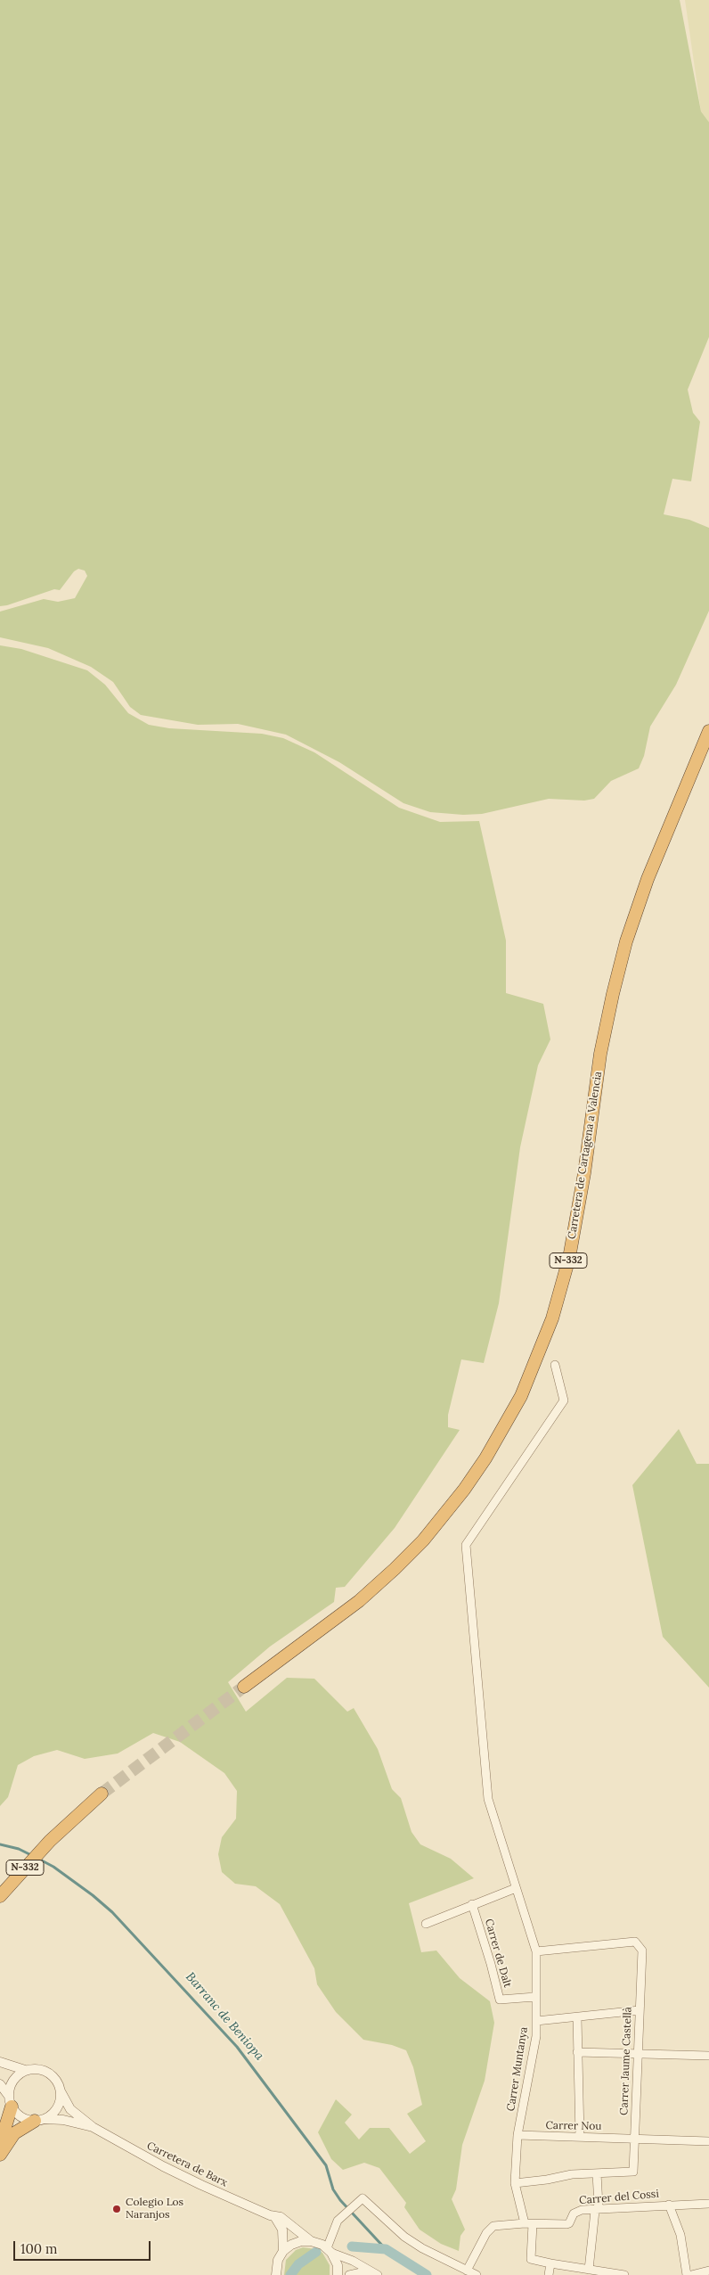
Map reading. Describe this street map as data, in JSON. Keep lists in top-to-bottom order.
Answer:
{
  "streets": {
    "highway": ["Carretera de Cartagena a Valencia", "N-332"],
    "street": [
      "Carrer de Dalt",
      "Carrer Jaume Castellà",
      "Carrer Muntanya",
      "Carrer Nou",
      "Carretera de Barx",
      "Carrer del Cossi"
    ]
  },
  "crossings": [
    ["Carrer de Dalt", "Carrer Muntanya"],
    ["Carrer Jaume Castellà", "Carrer Muntanya"],
    ["Carrer Jaume Castellà", "Carrer Nou"],
    ["Carrer Muntanya", "Carrer Nou"],
    ["Carrer Muntanya", "Carrer del Cossi"]
  ],
  "water": ["Barranc de Beniopa"],
  "places": ["Colegio Los Naranjos"],
  "scale_bar": "100 m"
}
